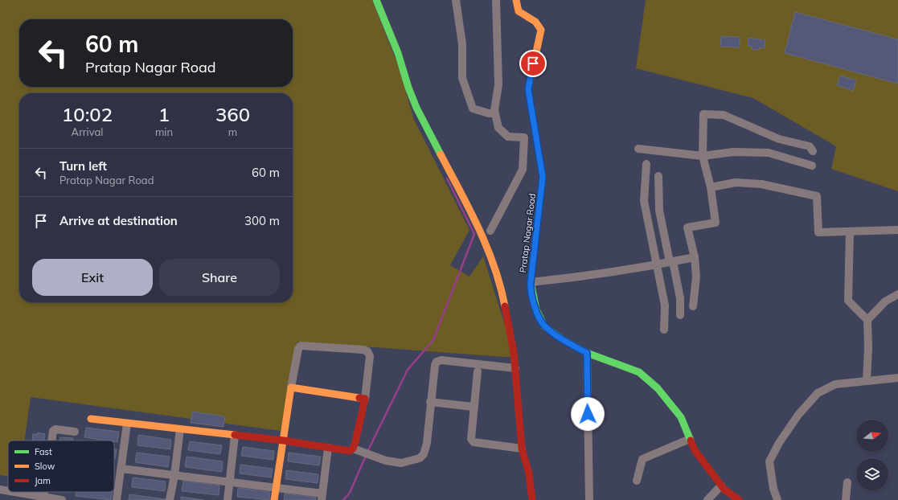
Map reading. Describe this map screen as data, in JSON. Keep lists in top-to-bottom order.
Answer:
{
  "streets": {
    "street": ["Pratap Nagar Road"]
  },
  "legend": ["Fast", "Slow", "Jam"],
  "north": "right",
  "page": {
    "turn": ["60 m", "Pratap Nagar Road"],
    "eta": [
      "10:02",
      "Arrival",
      "1",
      "min",
      "360",
      "m"
    ],
    "list": [
      {
        "name": "Turn left",
        "note": "Pratap Nagar Road",
        "value": "60 m"
      },
      {
        "name": "Arrive at destination",
        "value": "300 m"
      }
    ],
    "buttons": ["Exit", "Share"]
  }
}
